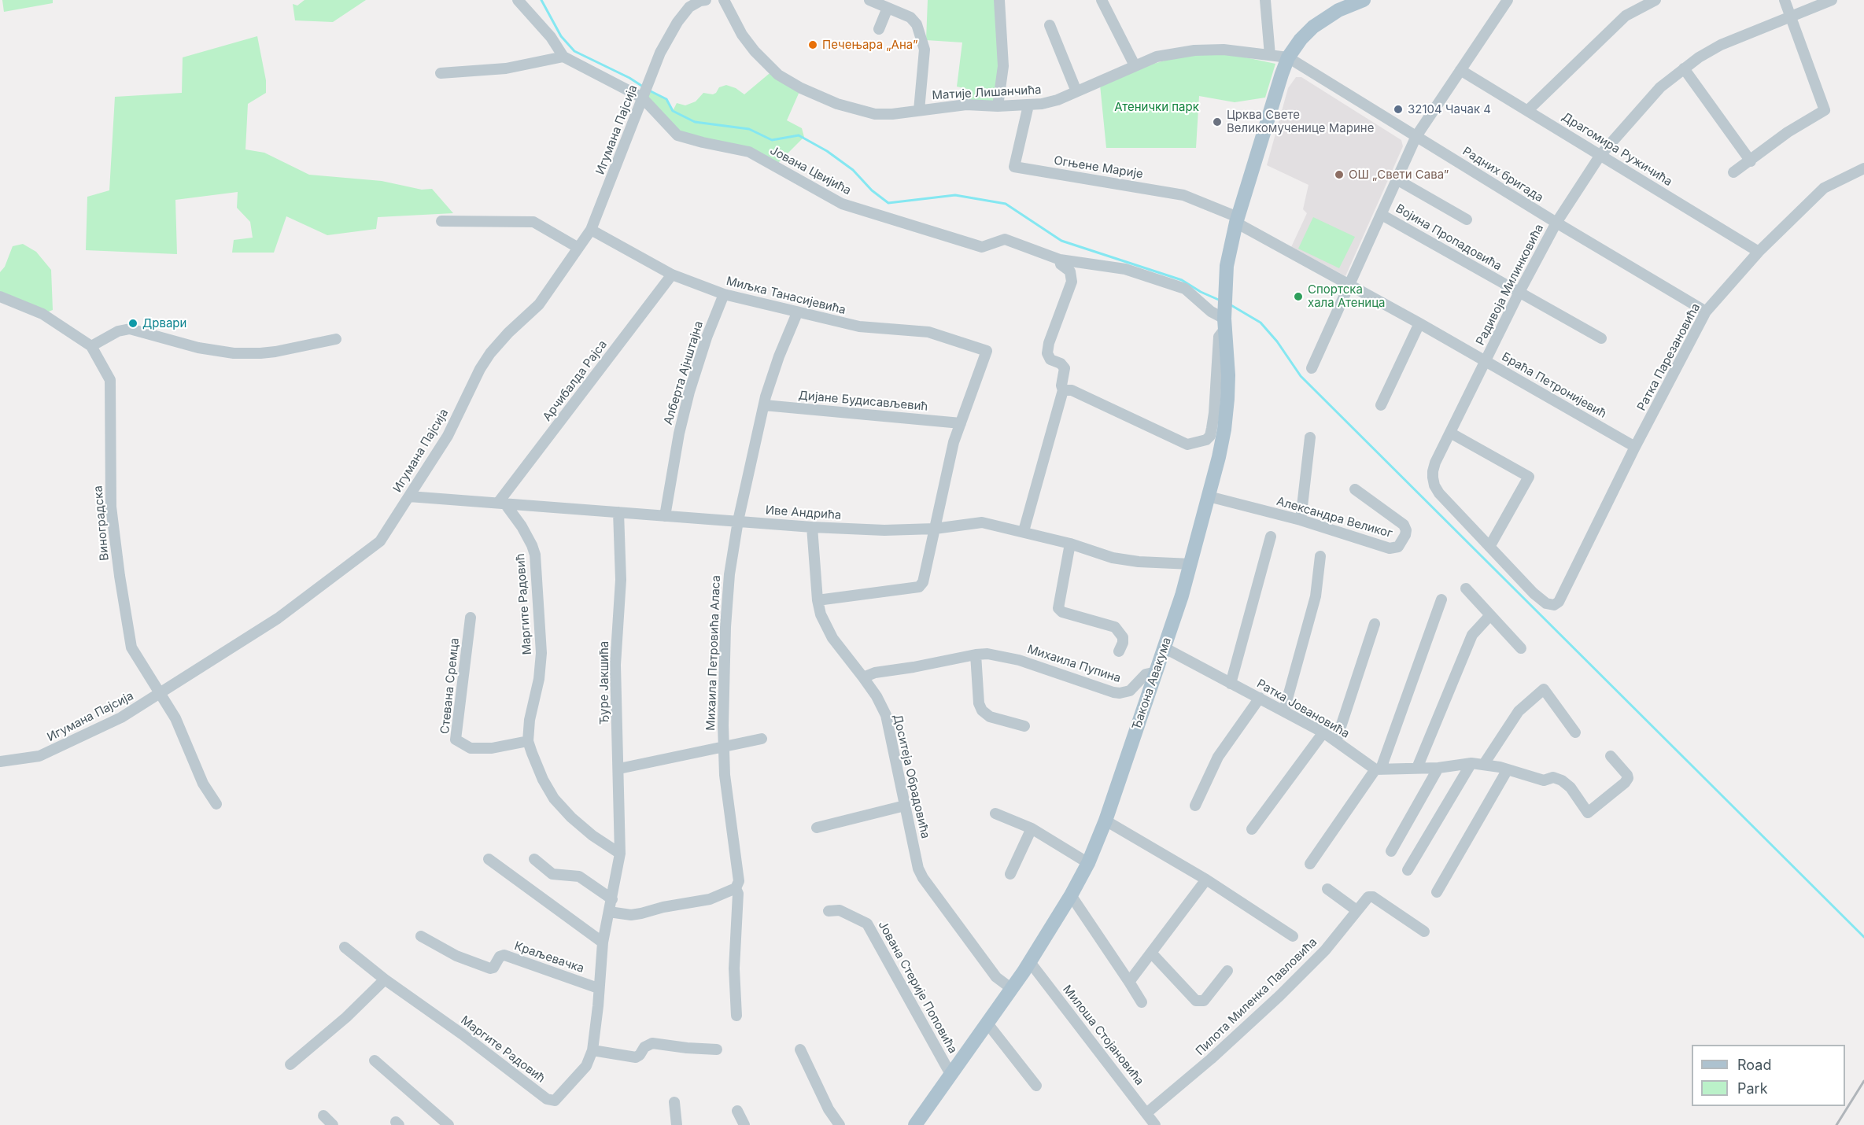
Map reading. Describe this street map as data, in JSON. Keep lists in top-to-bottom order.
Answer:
{
  "streets": {
    "main road": ["Ђакона Авакума"],
    "street": [
      "Матије Лишанчића",
      "Игумана Пајсија",
      "Драгомира Ружичића",
      "Огњене Марије",
      "Јована Цвијића",
      "Радних бригада",
      "Војина Пропадовића",
      "Радивоја Милинковића",
      "Миљка Танасијевића",
      "Ратка Парезановића",
      "Алберта Ајнштајна",
      "Арчибалда Рајса",
      "Браћа Петронијевић",
      "Дијане Будисављевић",
      "Иве Андрића",
      "Александра Великог",
      "Виноградска",
      "Маргите Радовић",
      "Михаила Петровића Аласа",
      "Михаила Пупина",
      "Ђуре Јакшића",
      "Стевана Сремца",
      "Ратка Јовановића",
      "Доситеја Обрадовића",
      "Краљевачка",
      "Јована Стерије Поповића",
      "Пилота Миленка Павловића",
      "Милоша Стојановића"
    ]
  },
  "crossings": [
    ["Матије Лишанчића", "Огњене Марије"],
    ["Матије Лишанчића", "Радних бригада"],
    ["Матије Лишанчића", "Ђакона Авакума"],
    ["Игумана Пајсија", "Јована Цвијића"],
    ["Игумана Пајсија", "Миљка Танасијевића"],
    ["Игумана Пајсија", "Иве Андрића"],
    ["Игумана Пајсија", "Виноградска"],
    ["Драгомира Ружичића", "Радивоја Милинковића"],
    ["Драгомира Ружичића", "Ратка Парезановића"],
    ["Огњене Марије", "Браћа Петронијевић"],
    ["Огњене Марије", "Ђакона Авакума"],
    ["Јована Цвијића", "Ђакона Авакума"],
    ["Радних бригада", "Радивоја Милинковића"],
    ["Радних бригада", "Ратка Парезановића"],
    ["Радних бригада", "Ђакона Авакума"],
    ["Војина Пропадовића", "Радивоја Милинковића"],
    ["Радивоја Милинковића", "Ратка Парезановића"],
    ["Радивоја Милинковића", "Браћа Петронијевић"],
    ["Миљка Танасијевића", "Алберта Ајнштајна"],
    ["Миљка Танасијевића", "Арчибалда Рајса"],
    ["Миљка Танасијевића", "Дијане Будисављевић"],
    ["Миљка Танасијевића", "Михаила Петровића Аласа"],
    ["Ратка Парезановића", "Браћа Петронијевић"],
    ["Алберта Ајнштајна", "Иве Андрића"],
    ["Арчибалда Рајса", "Иве Андрића"],
    ["Арчибалда Рајса", "Маргите Радовић"],
    ["Браћа Петронијевић", "Ђакона Авакума"],
    ["Дијане Будисављевић", "Михаила Петровића Аласа"],
    ["Иве Андрића", "Маргите Радовић"],
    ["Иве Андрића", "Михаила Петровића Аласа"],
    ["Иве Андрића", "Ђуре Јакшића"],
    ["Иве Андрића", "Ђакона Авакума"],
    ["Иве Андрића", "Доситеја Обрадовића"],
    ["Александра Великог", "Ђакона Авакума"],
    ["Маргите Радовић", "Ђуре Јакшића"],
    ["Маргите Радовић", "Стевана Сремца"],
    ["Маргите Радовић", "Краљевачка"],
    ["Михаила Пупина", "Ђакона Авакума"],
    ["Михаила Пупина", "Доситеја Обрадовића"],
    ["Ђакона Авакума", "Ратка Јовановића"],
    ["Ђакона Авакума", "Доситеја Обрадовића"],
    ["Ђакона Авакума", "Јована Стерије Поповића"],
    ["Ђакона Авакума", "Милоша Стојановића"],
    ["Пилота Миленка Павловића", "Милоша Стојановића"]
  ],
  "parks": ["Атенички парк"],
  "places": [
    "Печењара „Ана”",
    "32104 Чачак 4",
    "Црква Свете Великомученице Марине",
    "ОШ „Свети Сава”",
    "Спортска хала Атеница",
    "Дрвари"
  ],
  "legend": ["Road", "Park"]
}
